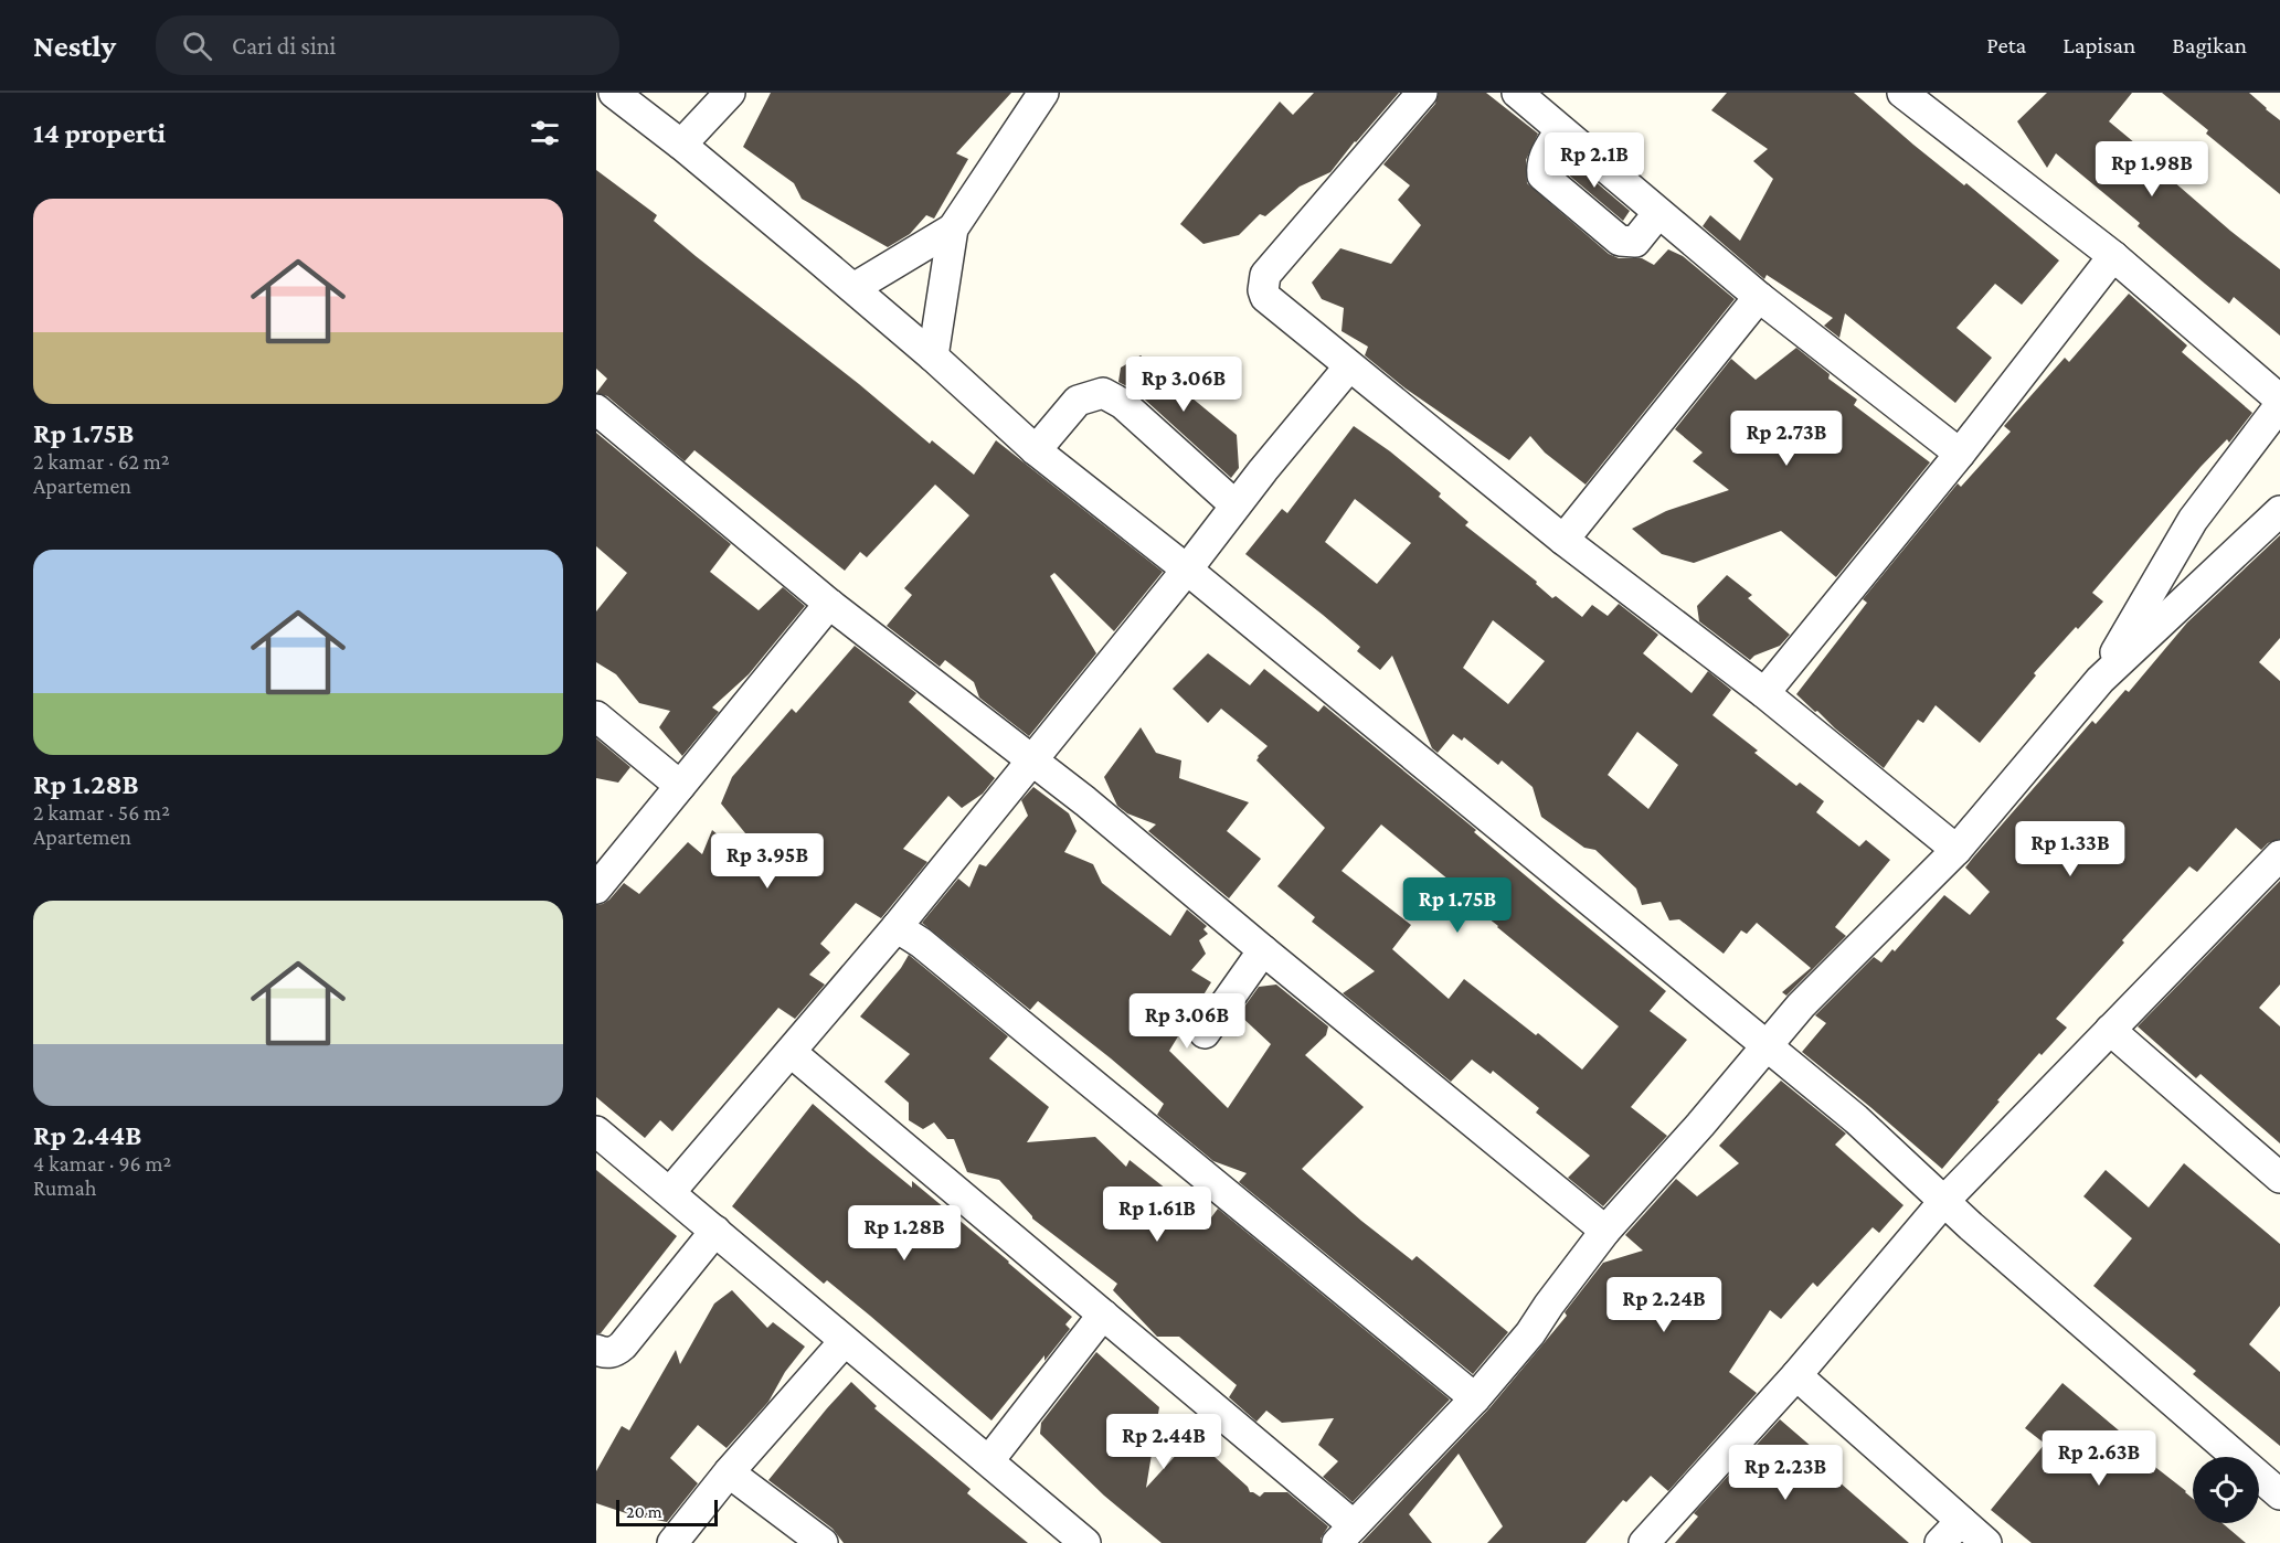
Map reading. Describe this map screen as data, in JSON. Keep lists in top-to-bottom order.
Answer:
{
  "scale_bar": "20 m",
  "page": {
    "header": "Nestly",
    "search": "Cari di sini",
    "nav": ["Peta", "Lapisan", "Bagikan"],
    "heading": "14 properti",
    "price": [
      "Rp 2.1B",
      "Rp 1.98B",
      "Rp 3.06B",
      "Rp 2.73B",
      "Rp 1.33B",
      "Rp 3.95B",
      "Rp 1.75B",
      "Rp 3.06B",
      "Rp 1.61B",
      "Rp 1.28B",
      "Rp 2.24B",
      "Rp 2.44B",
      "Rp 2.63B",
      "Rp 2.23B"
    ],
    "list": [
      {
        "name": "Rp 1.75B",
        "note": "2 kamar · 62 m² · Apartemen"
      },
      {
        "name": "Rp 1.28B",
        "note": "2 kamar · 56 m² · Apartemen"
      },
      {
        "name": "Rp 2.44B",
        "note": "4 kamar · 96 m² · Rumah"
      }
    ],
    "scale": "20 m"
  }
}
